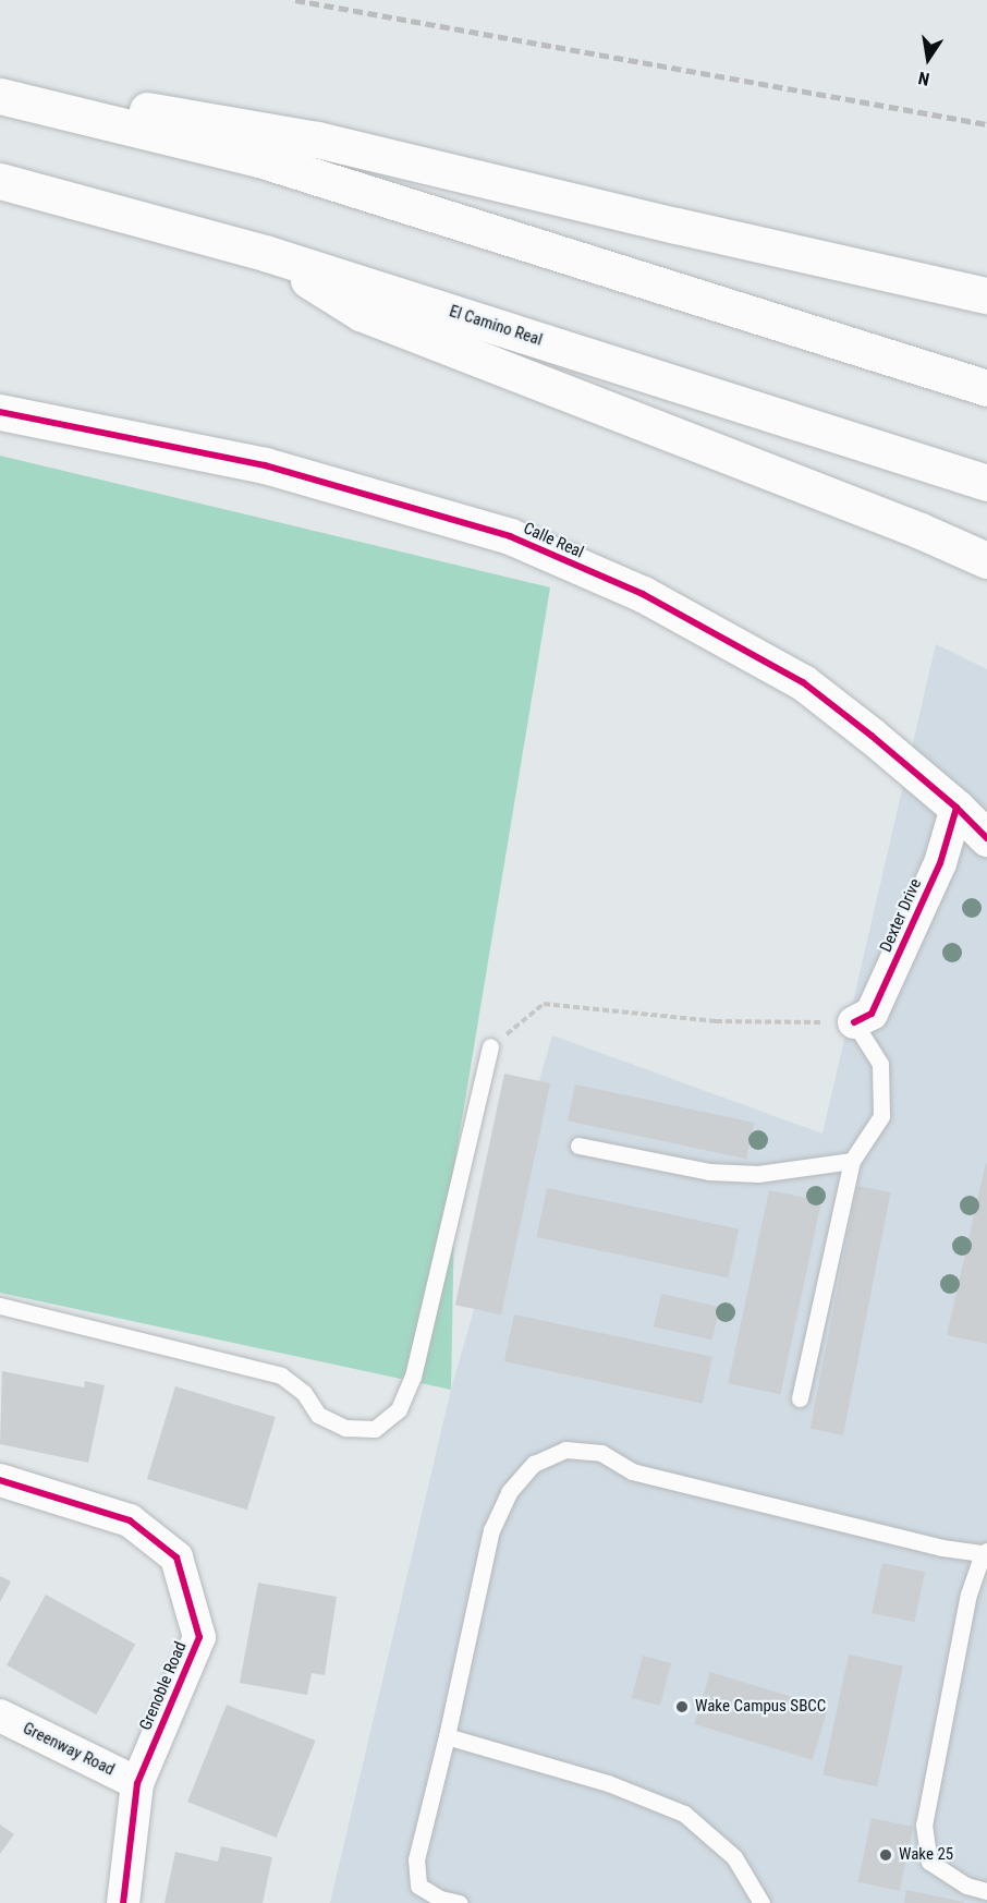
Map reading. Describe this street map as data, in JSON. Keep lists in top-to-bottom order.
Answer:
{
  "streets": {
    "main road": ["El Camino Real", "Calle Real"],
    "street": ["Dexter Drive", "Grenoble Road", "Greenway Road"]
  },
  "crossings": [
    ["Calle Real", "Dexter Drive"],
    ["Grenoble Road", "Greenway Road"]
  ],
  "places": ["Wake Campus SBCC", "Wake 25"],
  "north": "bottom"
}
